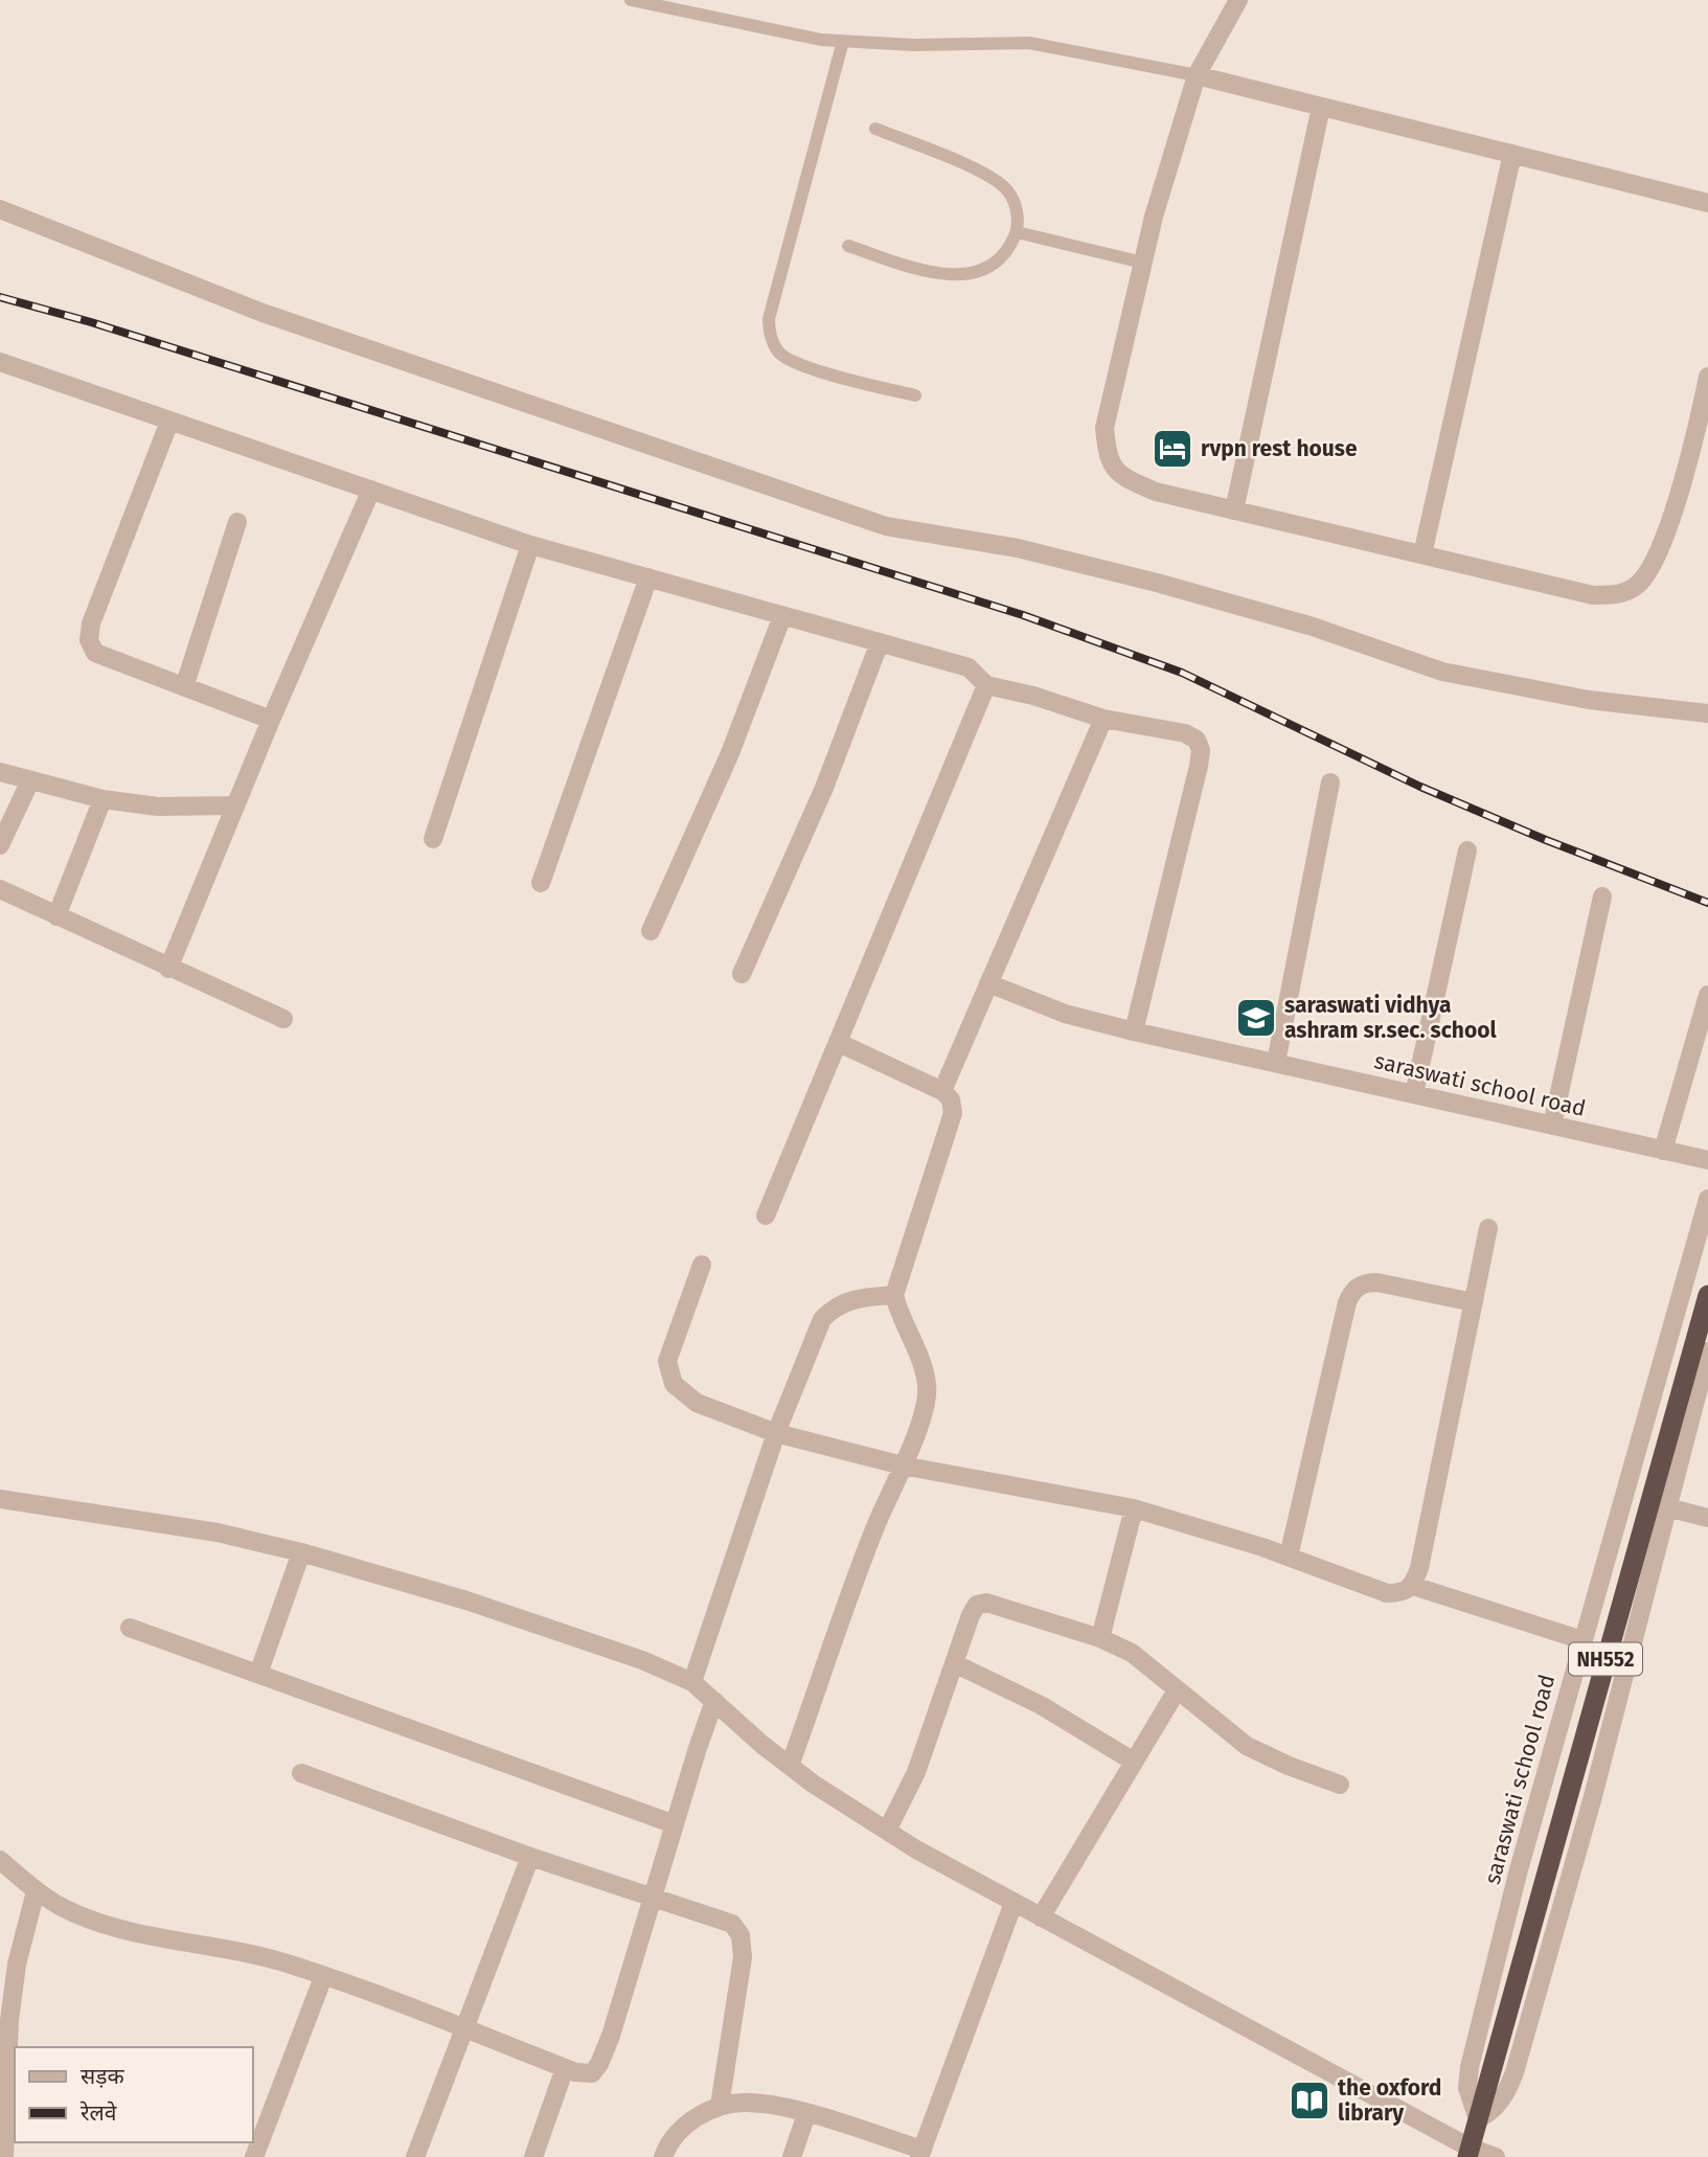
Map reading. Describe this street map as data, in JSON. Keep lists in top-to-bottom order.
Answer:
{
  "streets": {
    "highway": ["NH552"],
    "street": ["saraswati school road"]
  },
  "crossings": [
    ["saraswati school road", "NH552"]
  ],
  "places": {
    "hotel": ["rvpn rest house"],
    "school or university": ["saraswati vidhya ashram sr.sec. school"],
    "library": ["the oxford library"]
  },
  "legend": ["सड़क", "रेलवे"]
}
